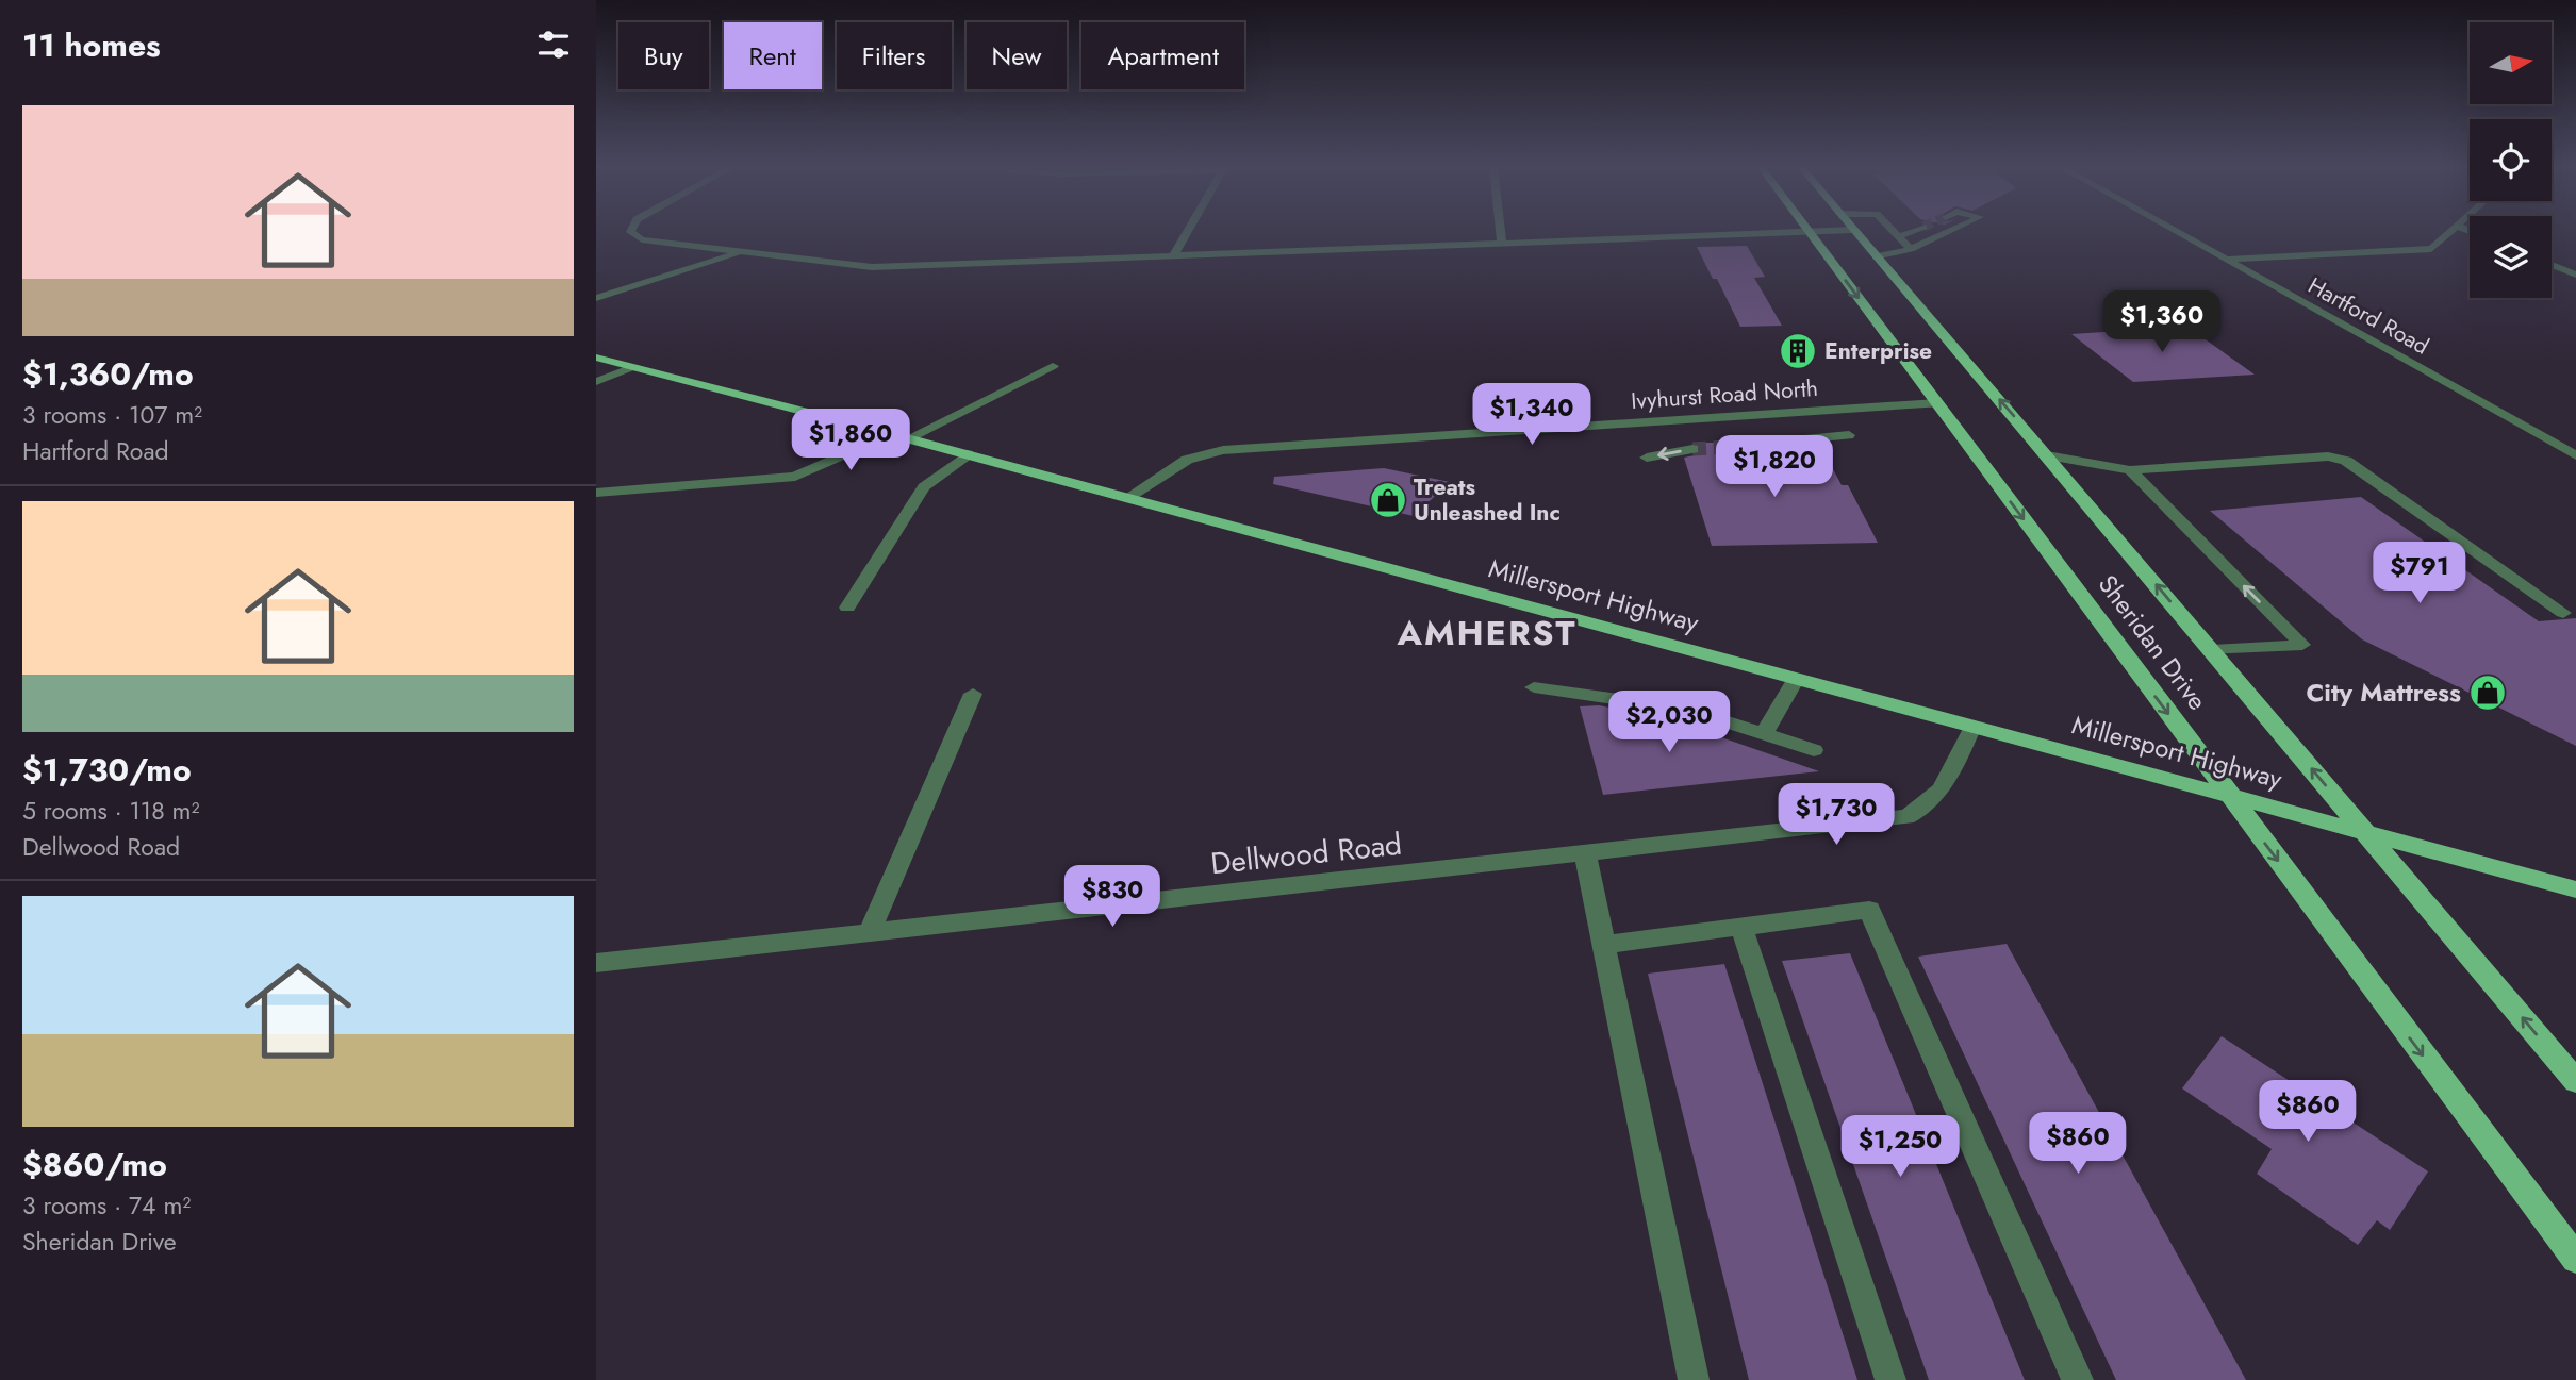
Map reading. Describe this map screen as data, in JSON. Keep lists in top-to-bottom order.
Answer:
{
  "streets": {
    "main road": ["Millersport Highway", "Sheridan Drive"],
    "street": ["Hartford Road", "Ivyhurst Road North", "Dellwood Road"]
  },
  "crossings": [
    ["Ivyhurst Road North", "Millersport Highway"],
    ["Ivyhurst Road North", "Sheridan Drive"],
    ["Millersport Highway", "Sheridan Drive"],
    ["Millersport Highway", "Dellwood Road"]
  ],
  "districts": ["AMHERST"],
  "places": {
    "building": ["Enterprise"],
    "shop": ["Treats Unleashed Inc", "City Mattress"]
  },
  "north": "right",
  "page": {
    "heading": "11 homes",
    "chip": [
      "Buy",
      "Rent",
      "Filters",
      "New",
      "Apartment"
    ],
    "list": [
      {
        "name": "$1,360/mo",
        "note": "3 rooms · 107 m² · Hartford Road"
      },
      {
        "name": "$1,730/mo",
        "note": "5 rooms · 118 m² · Dellwood Road"
      },
      {
        "name": "$860/mo",
        "note": "3 rooms · 74 m² · Sheridan Drive"
      }
    ],
    "price": [
      "$1,360",
      "$1,340",
      "$1,860",
      "$1,820",
      "$791",
      "$2,030",
      "$1,730",
      "$830",
      "$860",
      "$860",
      "$1,250"
    ]
  }
}
